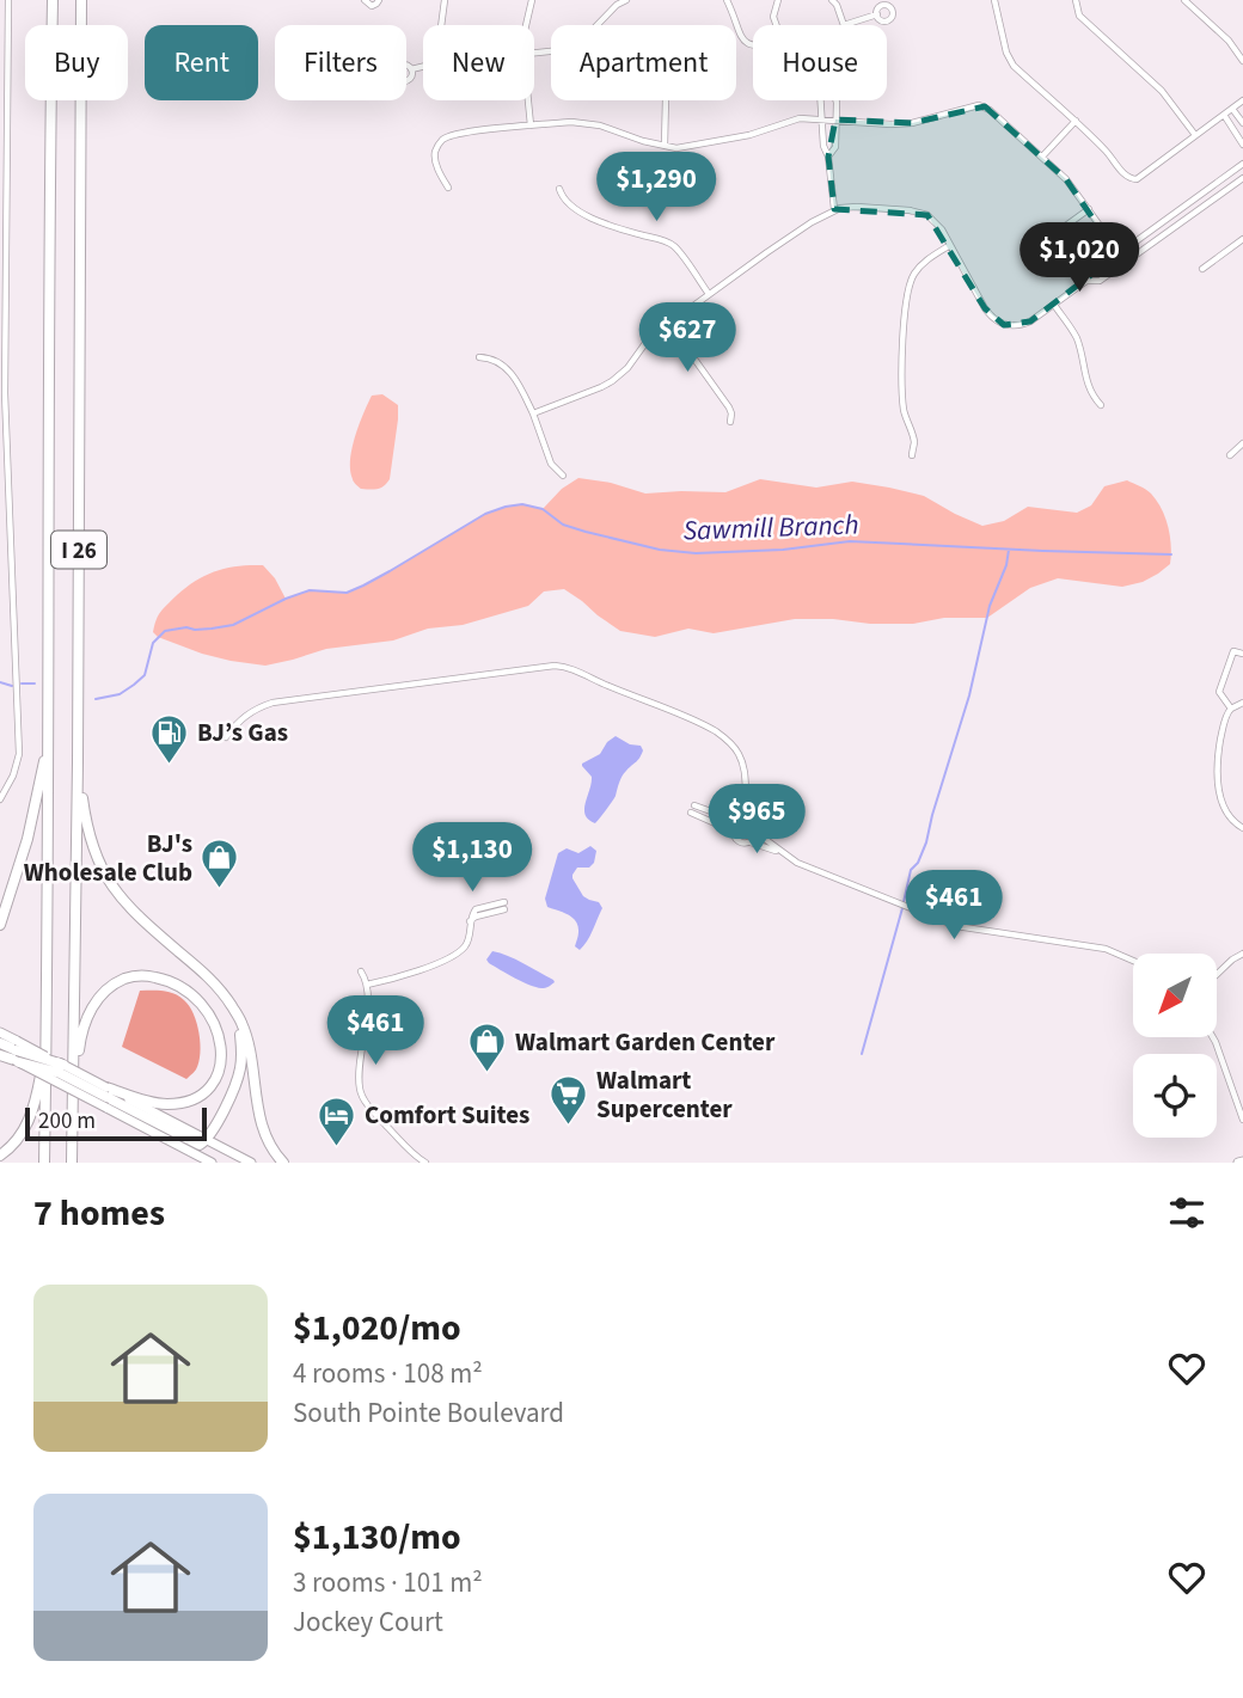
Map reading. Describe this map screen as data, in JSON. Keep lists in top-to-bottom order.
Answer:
{
  "streets": {
    "highway": ["I 26"]
  },
  "water": ["Sawmill Branch"],
  "places": {
    "fuel station": ["BJ’s Gas"],
    "shop": ["BJ's Wholesale Club", "Walmart Garden Center"],
    "supermarket": ["Walmart Supercenter"],
    "hotel": ["Comfort Suites"]
  },
  "scale_bar": "200 m",
  "north": "bottom left",
  "page": {
    "chip": [
      "Buy",
      "Rent",
      "Filters",
      "New",
      "Apartment",
      "House"
    ],
    "price": [
      "$1,290",
      "$1,020",
      "$627",
      "$965",
      "$1,130",
      "$461",
      "$461"
    ],
    "scale": "200 m",
    "heading": "7 homes",
    "list": [
      {
        "name": "$1,020/mo",
        "note": "4 rooms · 108 m² · South Pointe Boulevard"
      },
      {
        "name": "$1,130/mo",
        "note": "3 rooms · 101 m² · Jockey Court"
      }
    ]
  }
}
